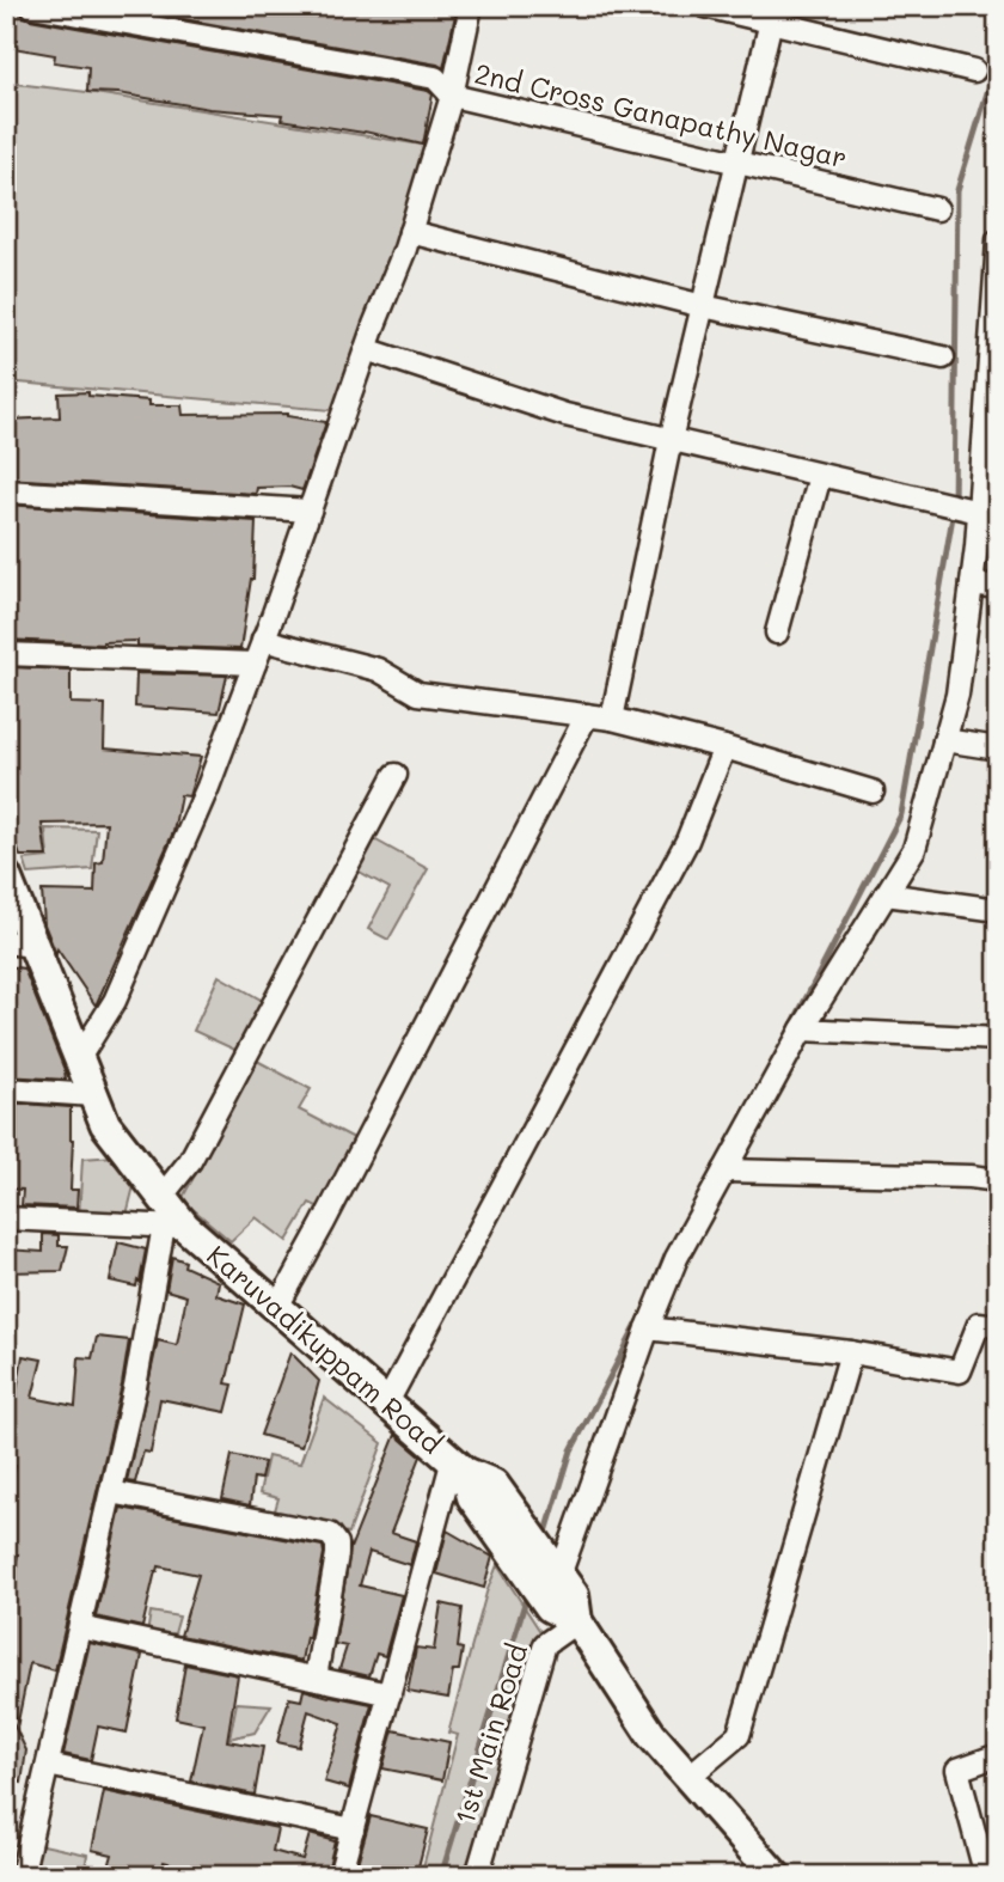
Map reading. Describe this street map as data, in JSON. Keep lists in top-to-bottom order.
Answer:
{
  "streets": {
    "street": ["2nd Cross Ganapathy Nagar", "Karuvadikuppam Road", "1st Main Road"]
  },
  "crossings": [
    ["Karuvadikuppam Road", "1st Main Road"]
  ]
}
